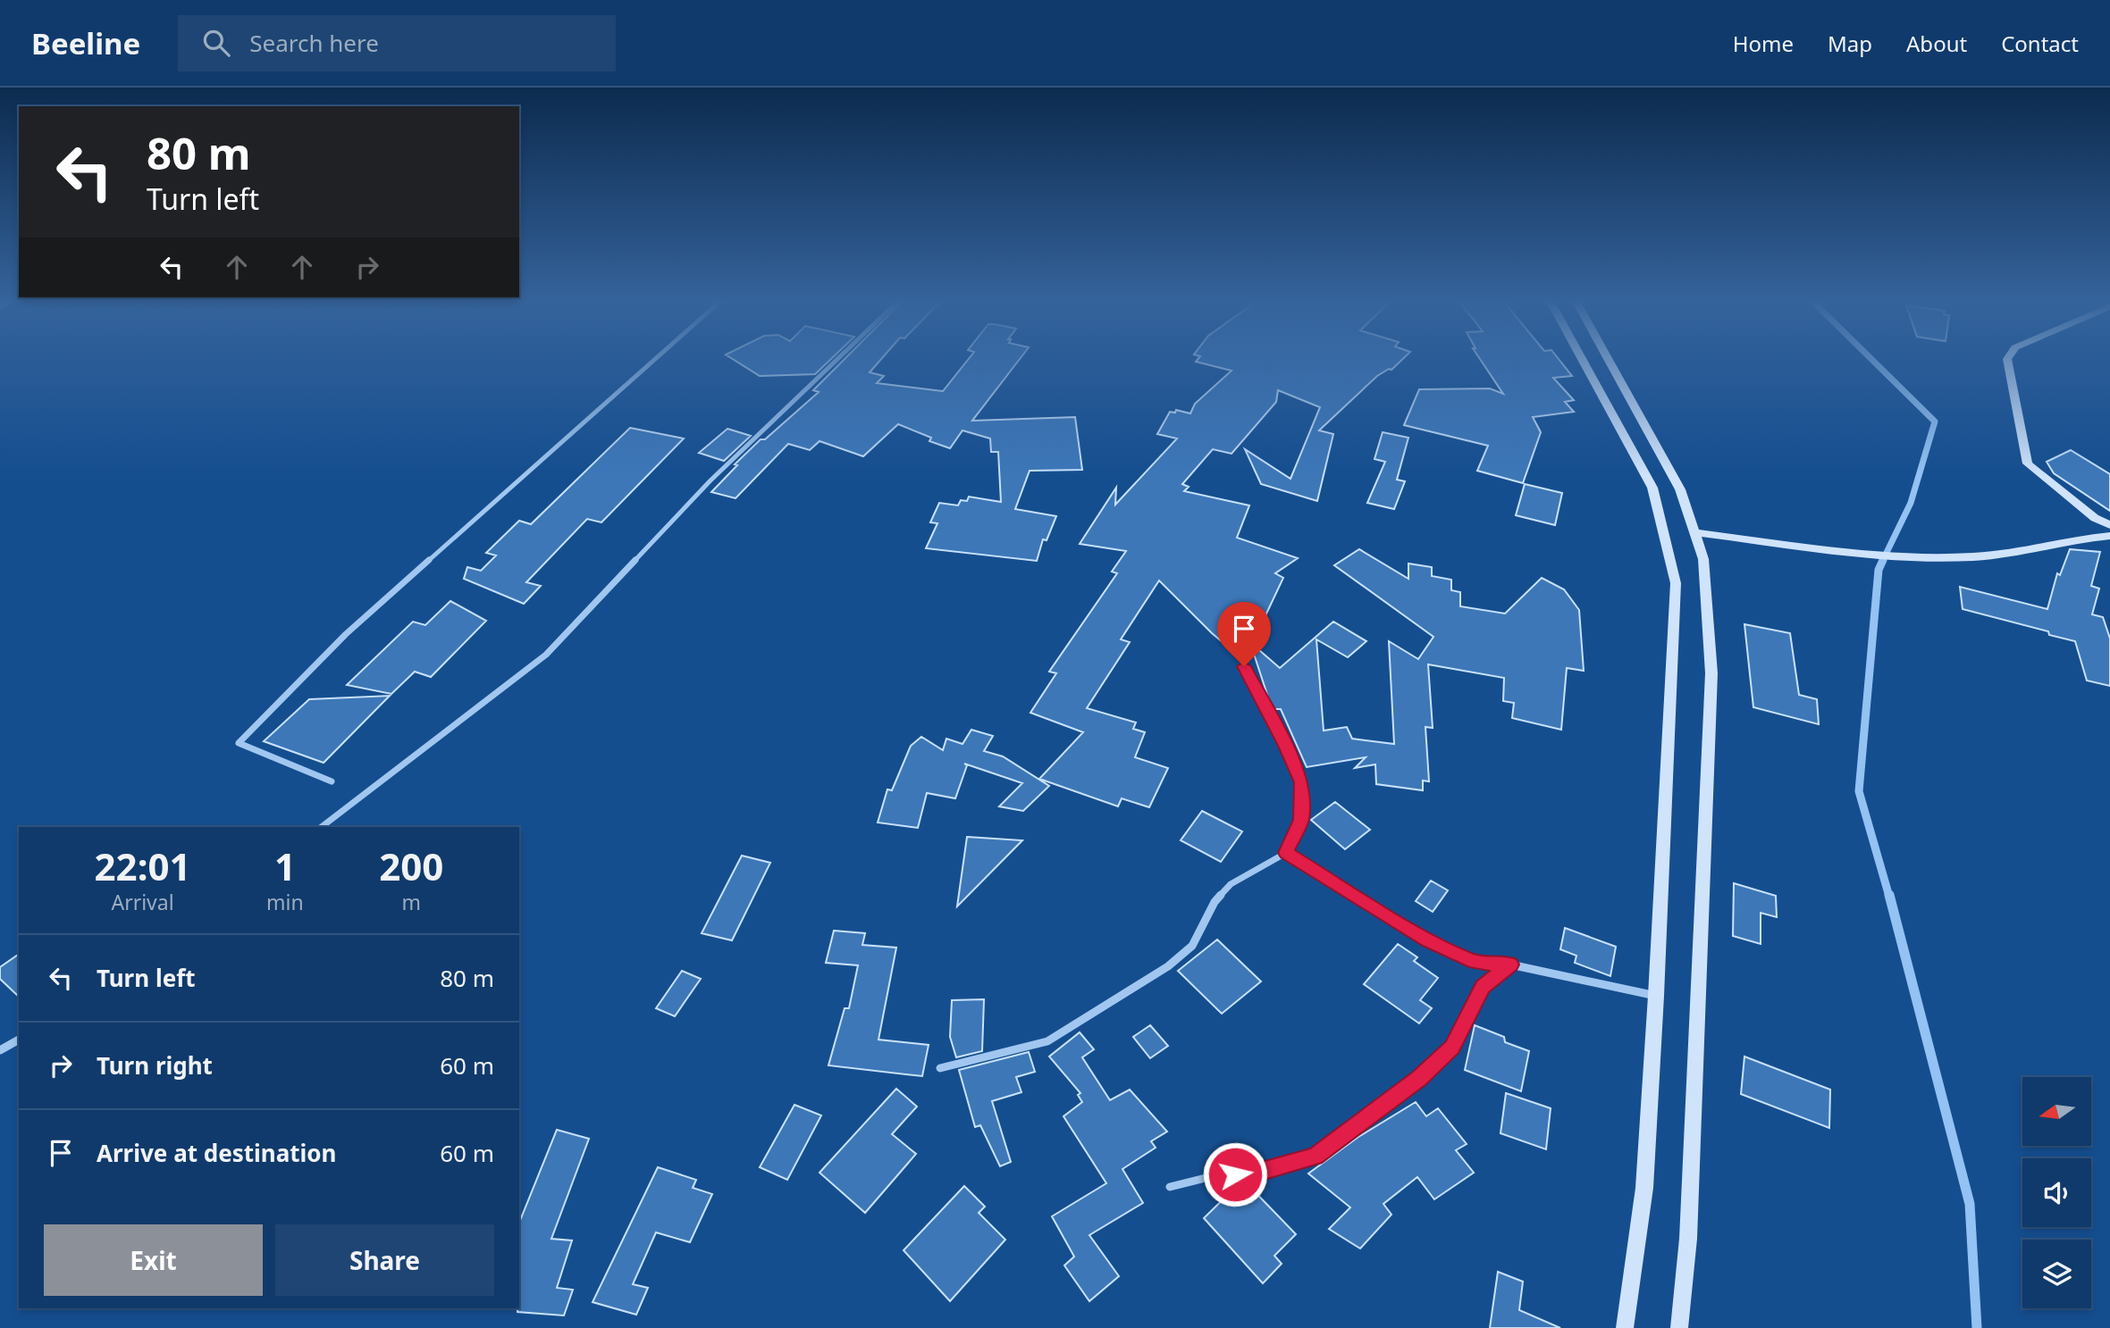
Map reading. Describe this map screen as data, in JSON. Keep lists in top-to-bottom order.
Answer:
{
  "north": "left",
  "page": {
    "header": "Beeline",
    "search": "Search here",
    "nav": [
      "Home",
      "Map",
      "About",
      "Contact"
    ],
    "turn": ["80 m", "Turn left"],
    "eta": [
      "22:01",
      "Arrival",
      "1",
      "min",
      "200",
      "m"
    ],
    "list": [
      {
        "name": "Turn left",
        "value": "80 m"
      },
      {
        "name": "Turn right",
        "value": "60 m"
      },
      {
        "name": "Arrive at destination",
        "value": "60 m"
      }
    ],
    "buttons": ["Exit", "Share"]
  }
}
